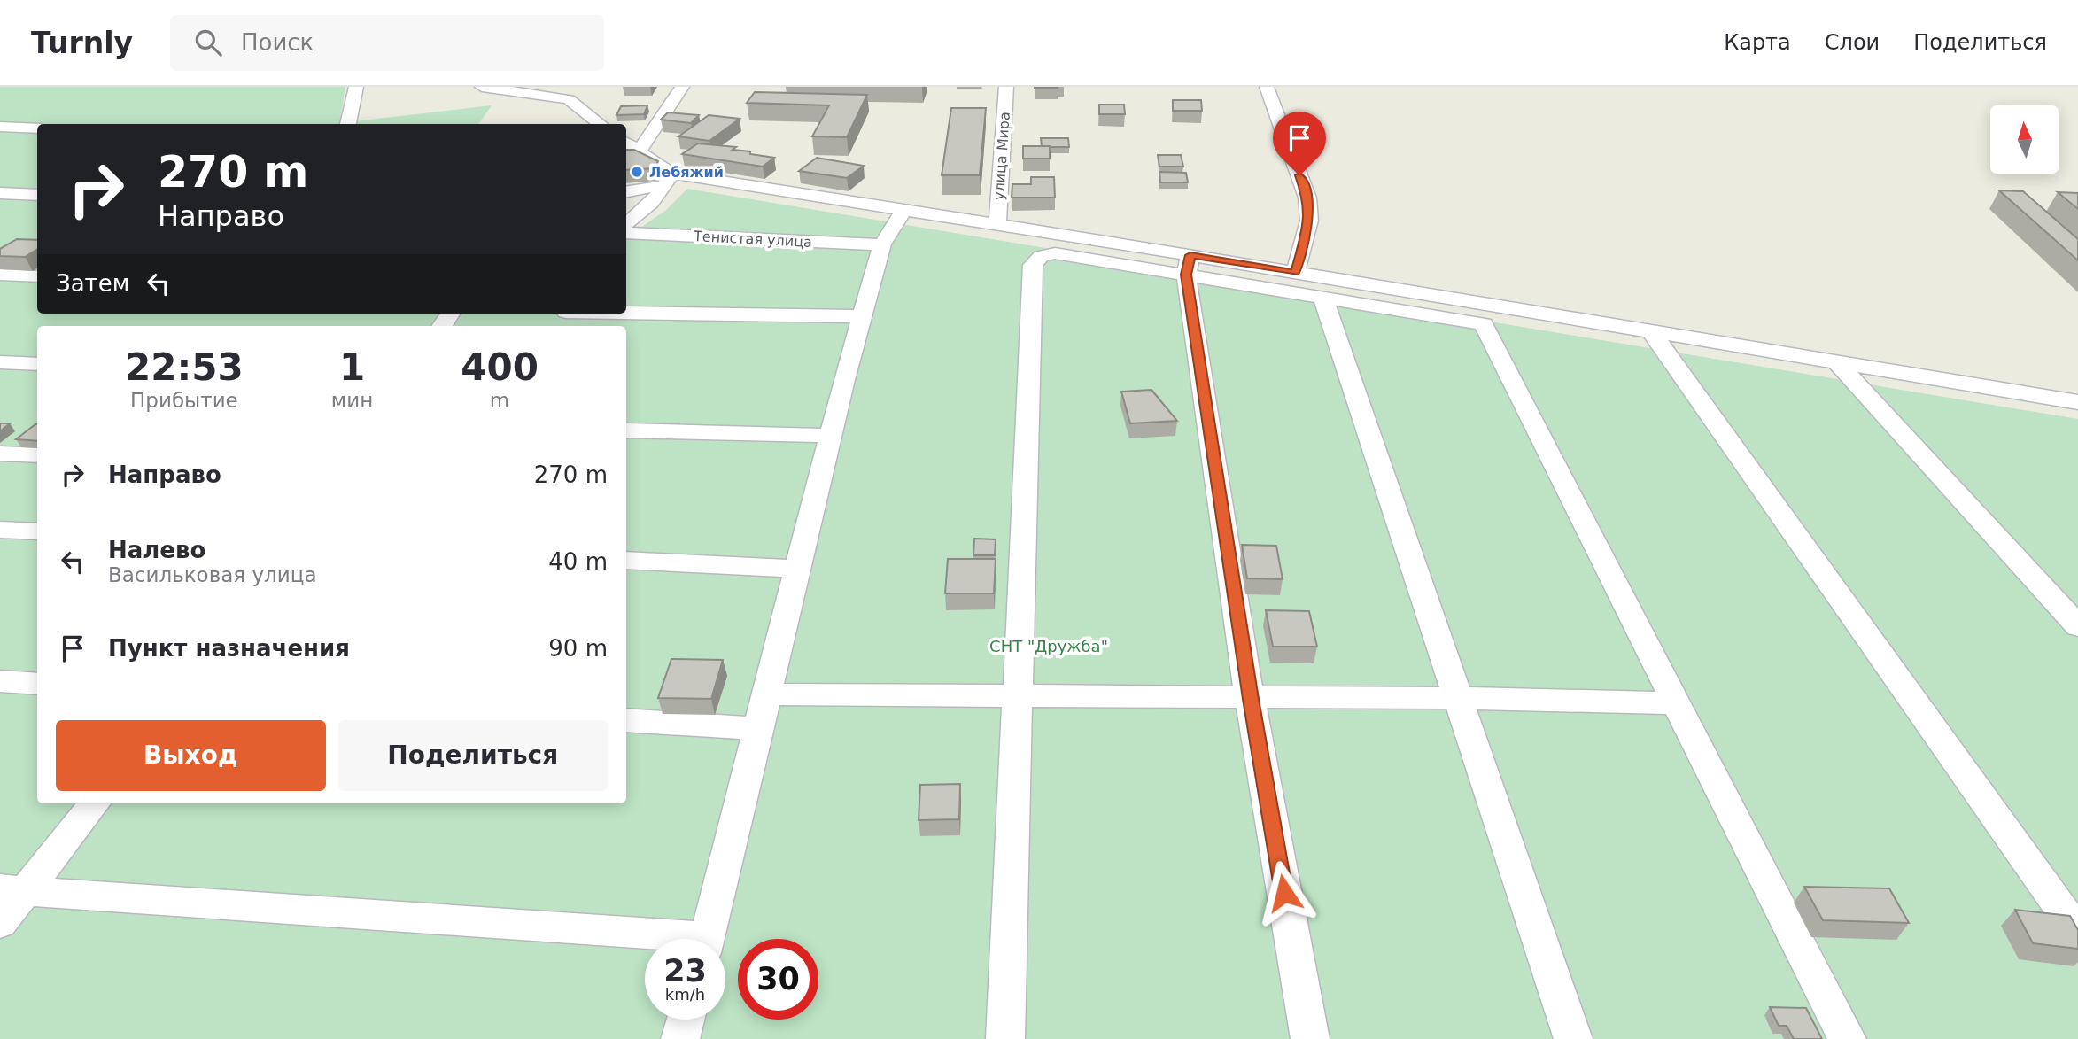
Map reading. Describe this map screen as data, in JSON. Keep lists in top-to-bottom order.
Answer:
{
  "streets": {
    "street": ["улица Мира", "Тенистая улица"]
  },
  "parks": ["СНТ \"Дружба\""],
  "places": ["Лебяжий"],
  "north": "top",
  "page": {
    "header": "Turnly",
    "search": "Поиск",
    "nav": ["Карта", "Слои", "Поделиться"],
    "turn": ["270 m", "Направо"],
    "then": "Затем",
    "eta": [
      "22:53",
      "Прибытие",
      "1",
      "мин",
      "400",
      "m"
    ],
    "list": [
      {
        "name": "Направо",
        "value": "270 m"
      },
      {
        "name": "Налево",
        "note": "Васильковая улица",
        "value": "40 m"
      },
      {
        "name": "Пункт назначения",
        "value": "90 m"
      }
    ],
    "buttons": ["Выход", "Поделиться"],
    "speed": "23 km/h",
    "limit": "30"
  }
}
